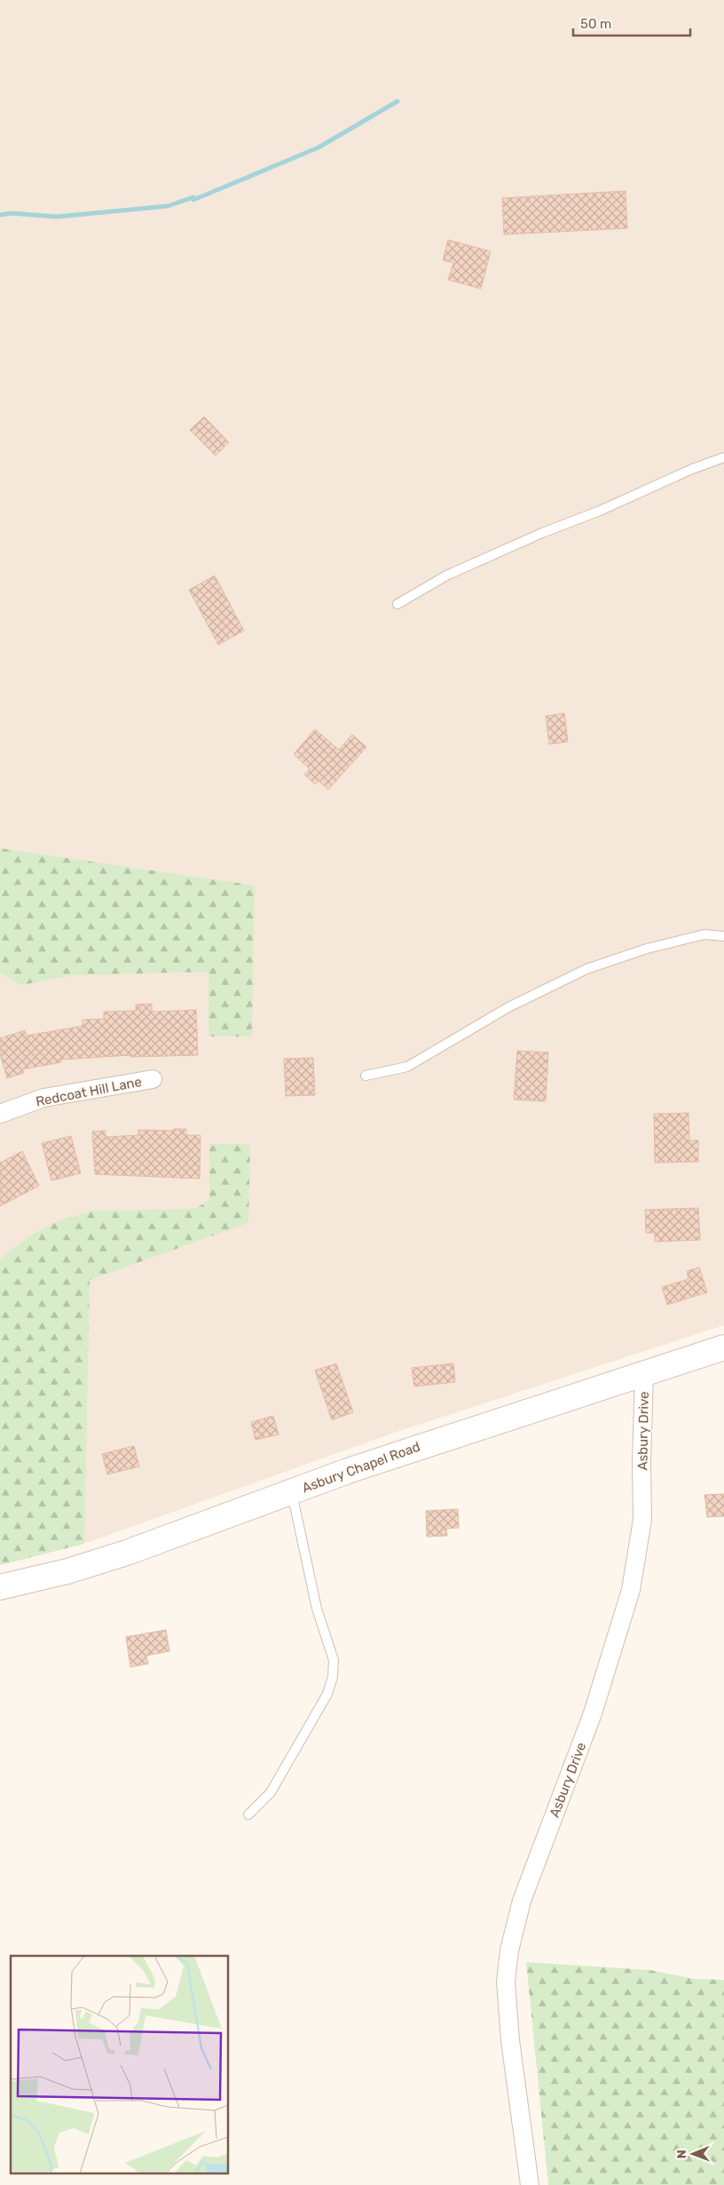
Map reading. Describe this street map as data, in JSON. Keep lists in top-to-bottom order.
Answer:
{
  "streets": {
    "main road": ["Asbury Chapel Road"],
    "street": ["Redcoat Hill Lane", "Asbury Drive"]
  },
  "crossings": [
    ["Asbury Drive", "Asbury Chapel Road"]
  ],
  "scale_bar": "50 m",
  "north": "left"
}
